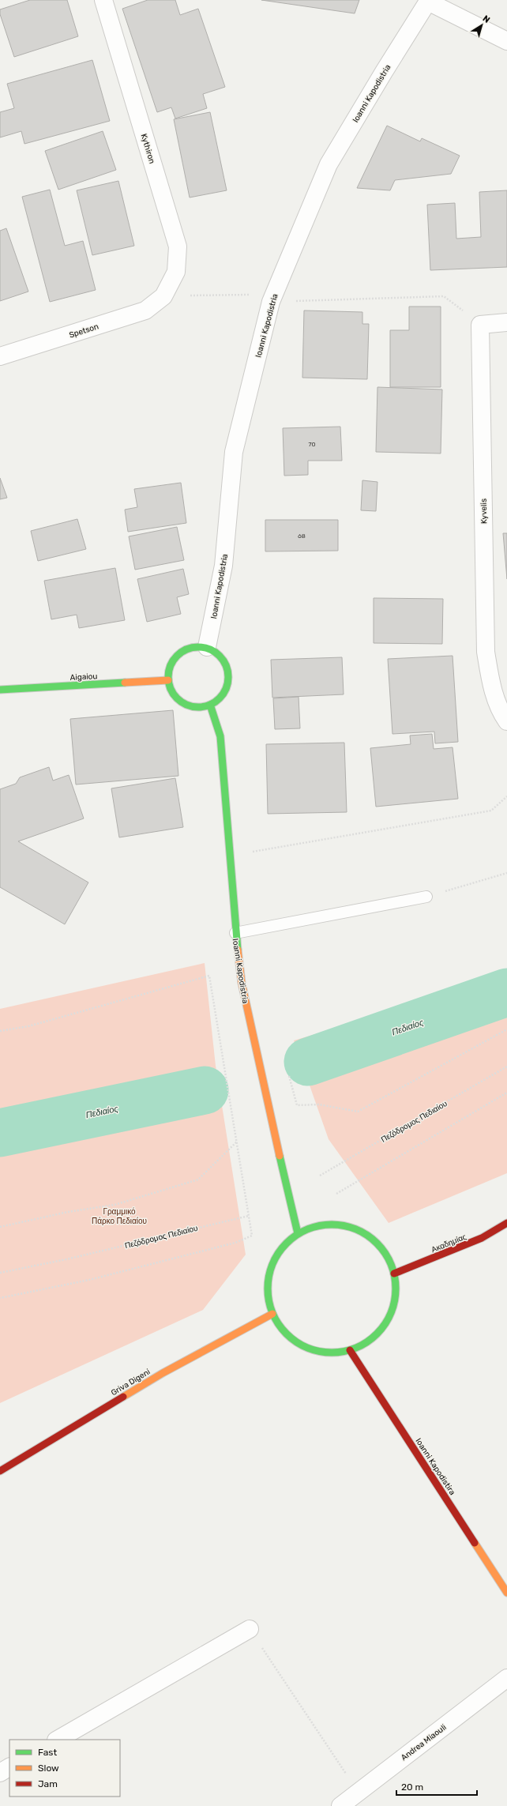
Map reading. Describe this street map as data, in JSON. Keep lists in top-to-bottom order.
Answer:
{
  "streets": {
    "street": [
      "Ioanni Kapodistria",
      "Kythiron",
      "Spetson",
      "Kyvelis",
      "Aigaiou",
      "Ακαδημίας",
      "Griva Digeni",
      "Ioanni Kapodistira",
      "Andrea Miaouli"
    ],
    "path": ["Πεζόδρομος Πεδιαίου"]
  },
  "crossings": [
    ["Ioanni Kapodistria", "Aigaiou"],
    ["Kythiron", "Spetson"]
  ],
  "water": ["Πεδιαίος"],
  "parks": ["Γραμμικό Πάρκο Πεδιαίου"],
  "house_numbers": ["70", "68"],
  "legend": ["Fast", "Slow", "Jam"],
  "scale_bar": "20 m",
  "north": "top right"
}
